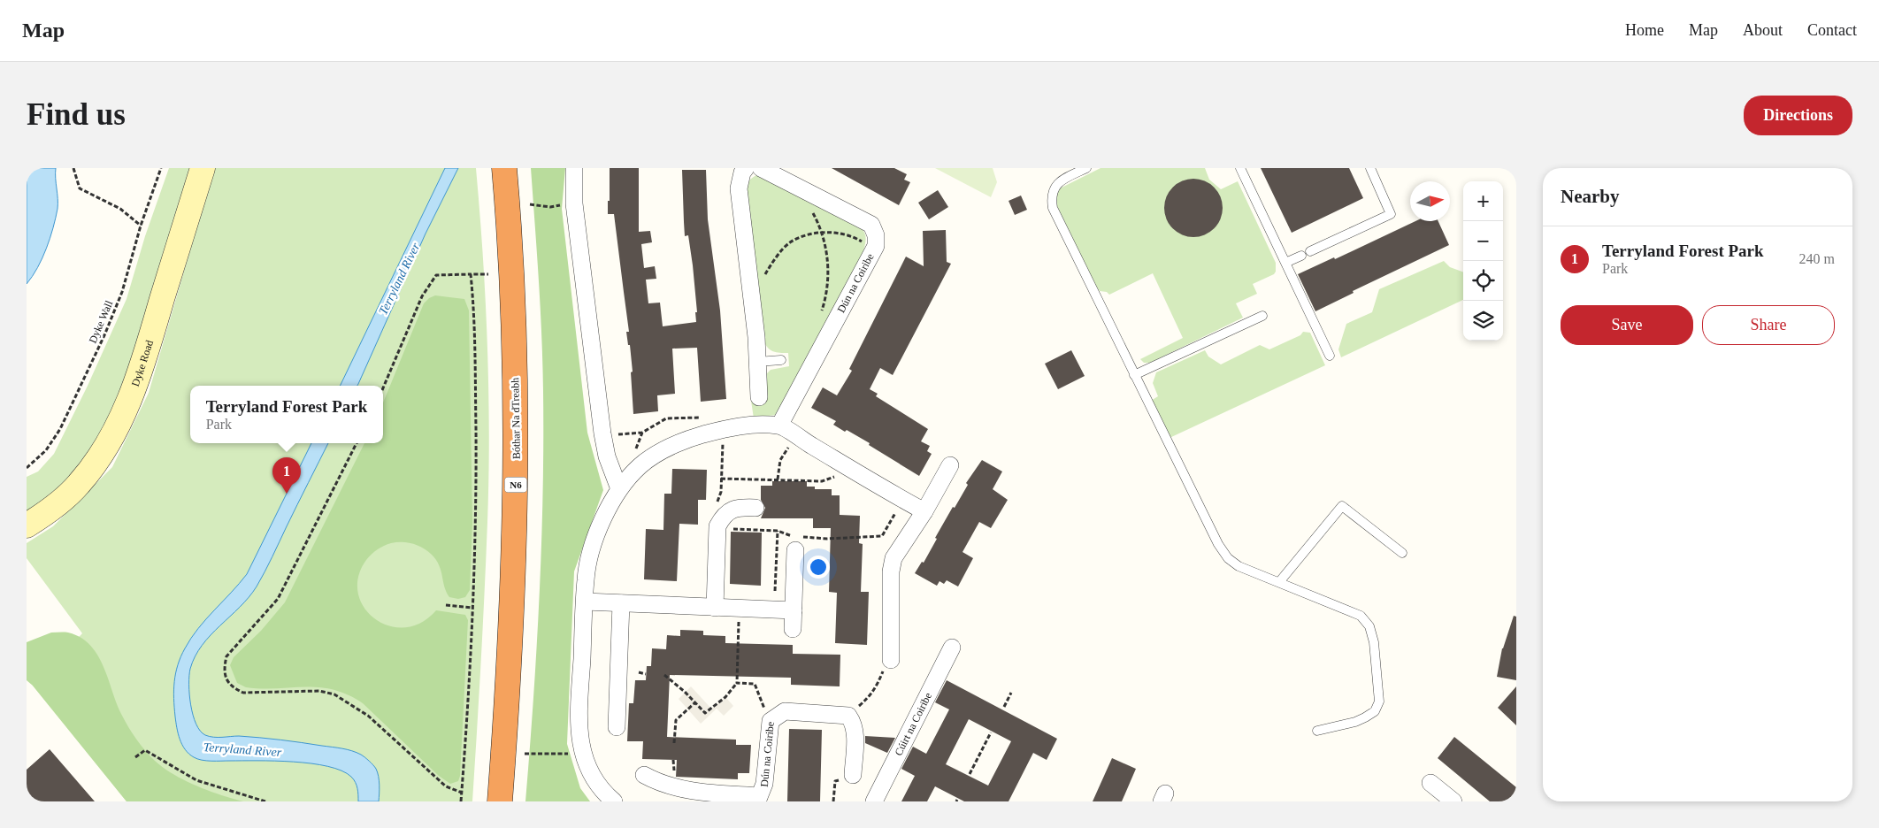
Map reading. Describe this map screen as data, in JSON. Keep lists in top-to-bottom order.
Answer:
{
  "streets": {
    "highway": ["Bóthar Na dTreabh", "N6"],
    "street": ["Dún na Coiribe", "Dyke Road", "Cúirt na Coiribe"],
    "path": ["Dyke Wall"]
  },
  "water": ["Terryland River"],
  "north": "right",
  "page": {
    "header": "Map",
    "nav": [
      "Home",
      "Map",
      "About",
      "Contact"
    ],
    "buttons": [
      "Directions",
      ["Save", "Share"]
    ],
    "title": "Find us",
    "heading": "Nearby",
    "map_buttons": ["+", "−"],
    "list": [
      {
        "mark": "1",
        "name": "Terryland Forest Park",
        "note": "Park",
        "value": "240 m"
      }
    ],
    "popup": ["Terryland Forest Park", "Park"],
    "pins": "1"
  }
}
